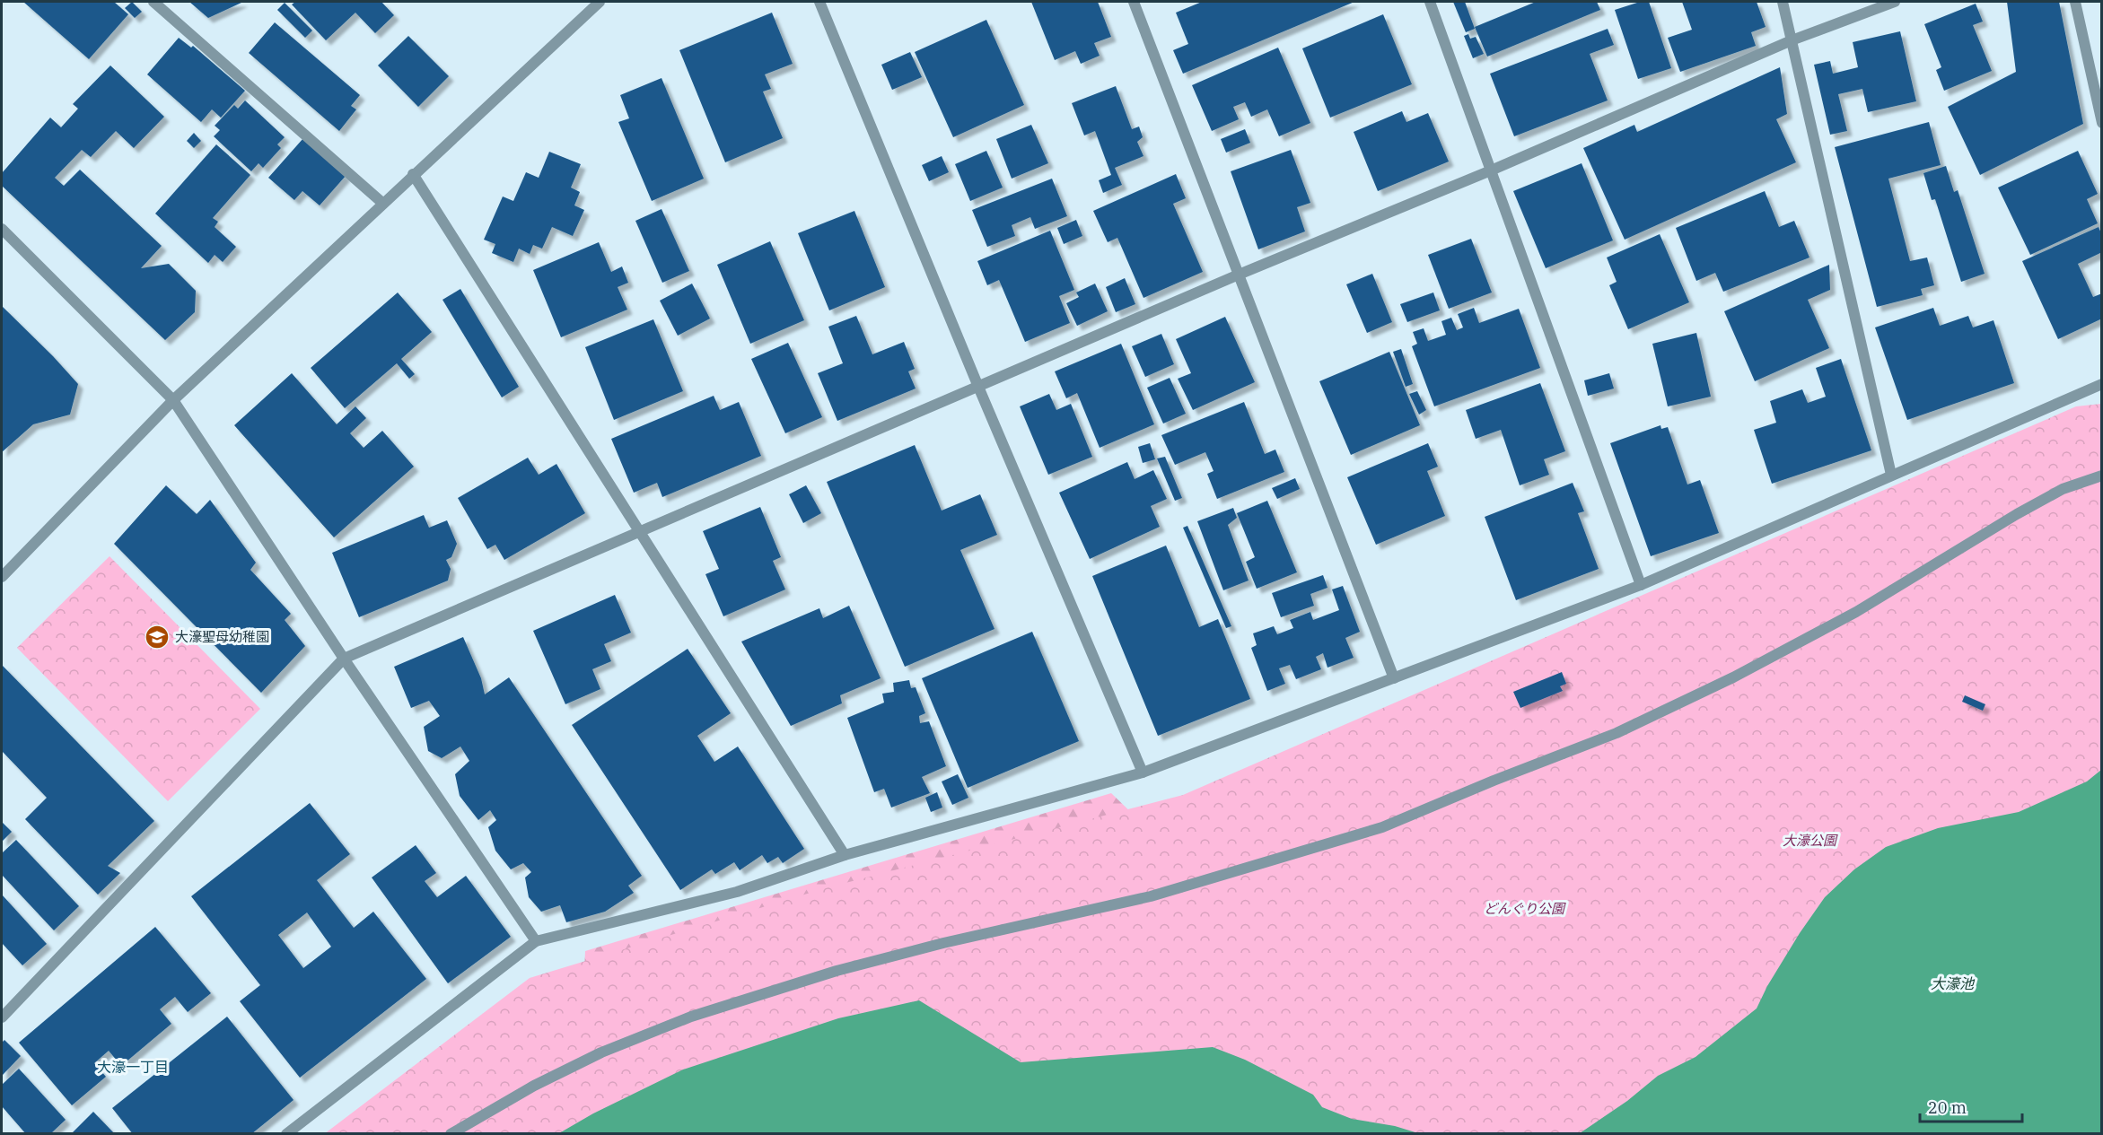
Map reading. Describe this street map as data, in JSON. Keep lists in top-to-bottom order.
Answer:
{
  "districts": ["大濠一丁目"],
  "water": ["大濠池"],
  "parks": ["大濠公園", "どんぐり公園"],
  "places": {
    "school or university": ["大濠聖母幼稚園"]
  },
  "scale_bar": "20 m"
}
